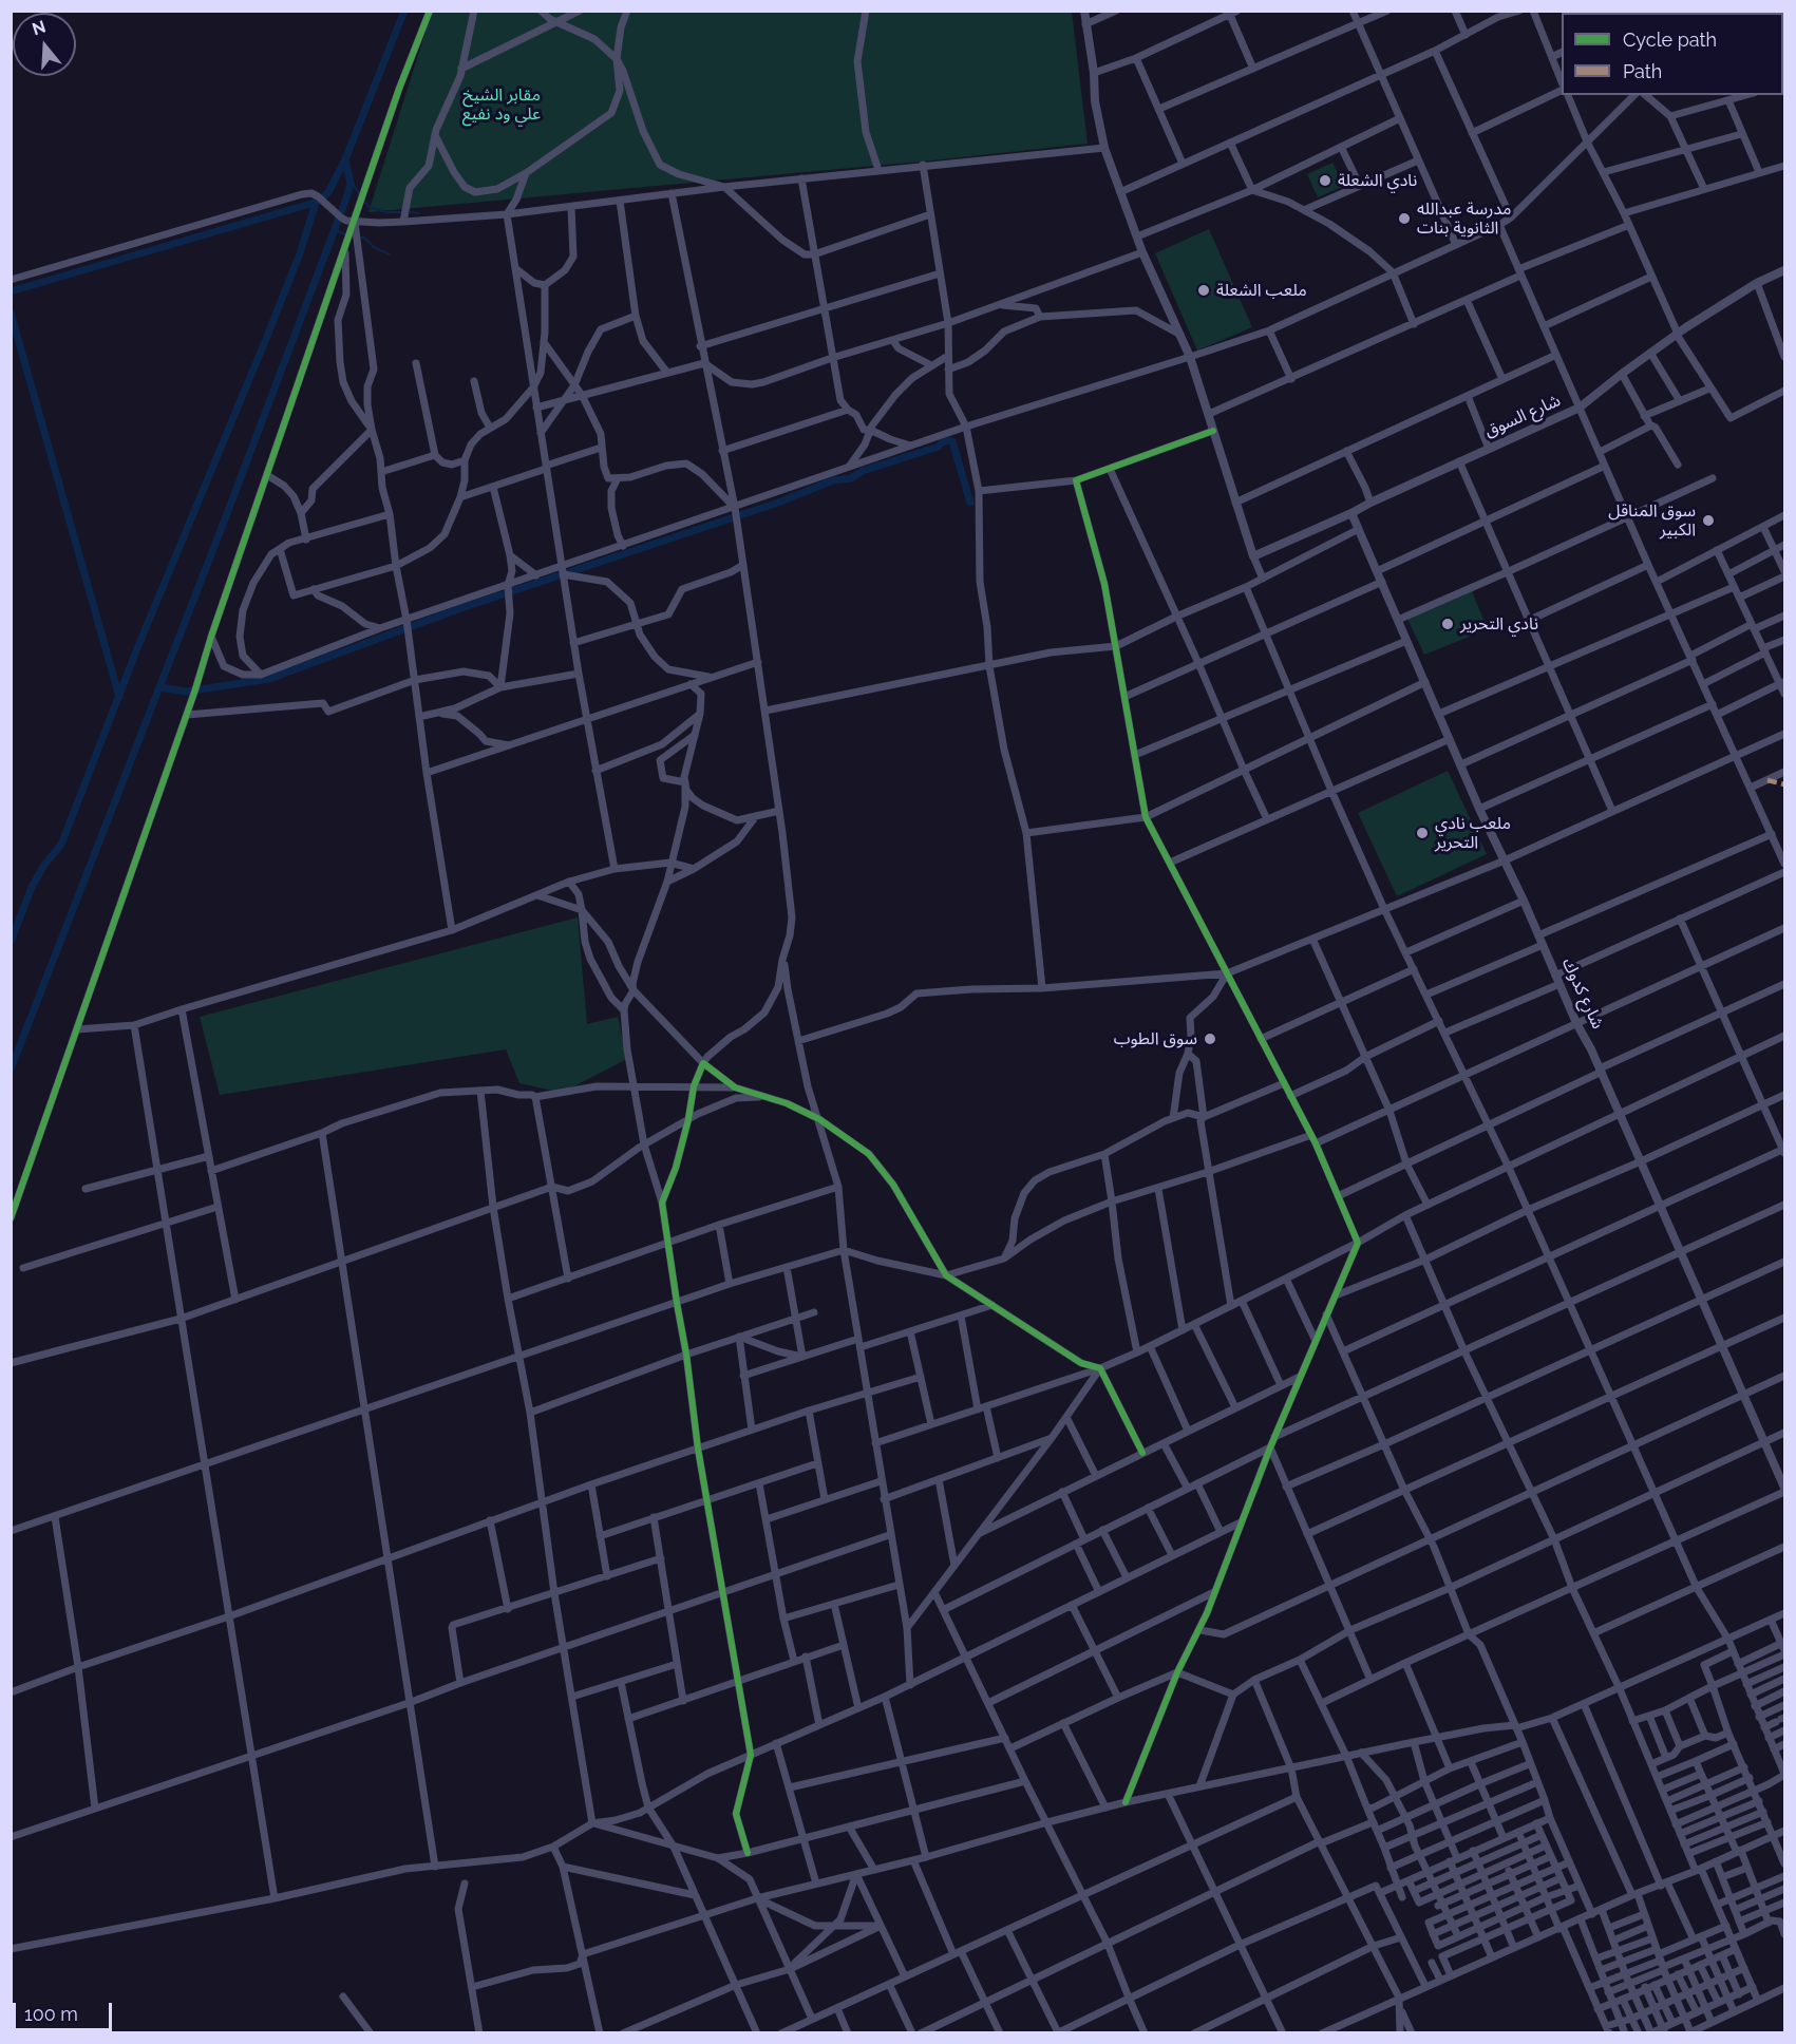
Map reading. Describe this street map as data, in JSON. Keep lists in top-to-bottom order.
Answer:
{
  "streets": {
    "street": ["شارع السوق", "شارع كدوك"]
  },
  "crossings": [
    ["شارع السوق", "شارع كدوك"]
  ],
  "parks": ["مقابر الشيخ علي ود نفيع"],
  "places": [
    "نادي الشعلة",
    "مدرسة عبدالله الثانوية بنات",
    "ملعب الشعلة",
    "سوق المناقل الكبير",
    "نادي التحرير",
    "ملعب نادي التحرير",
    "سوق الطوب"
  ],
  "legend": ["Cycle path", "Path"],
  "scale_bar": "100 m",
  "north": "top"
}
